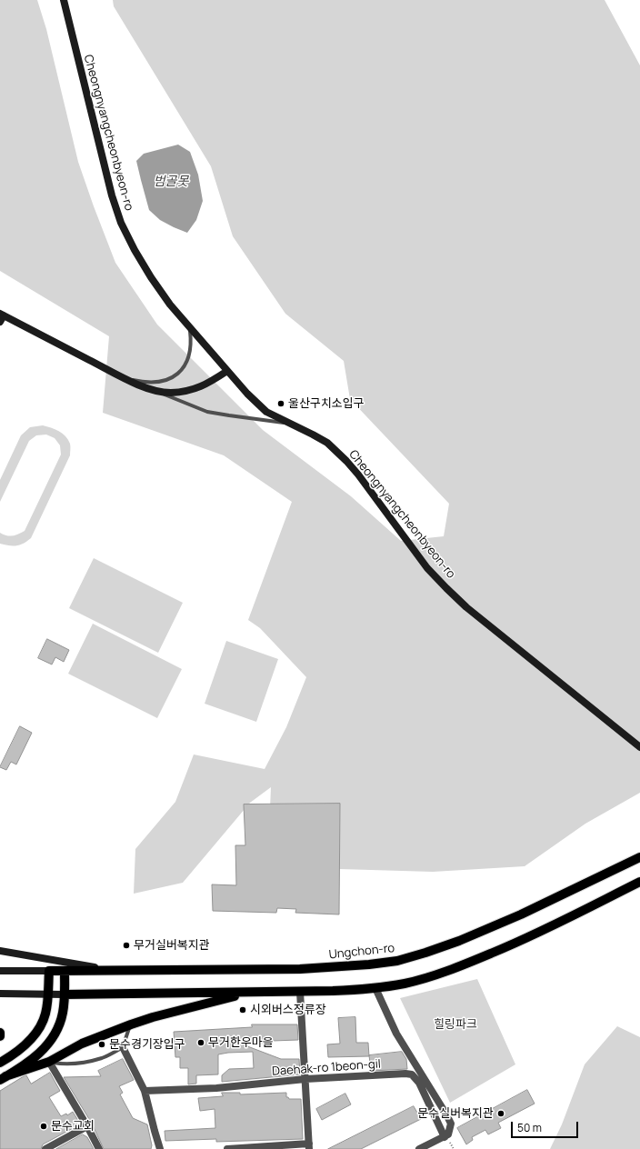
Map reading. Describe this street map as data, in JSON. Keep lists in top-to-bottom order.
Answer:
{
  "streets": {
    "main road": ["Cheongnyangcheonbyeon-ro", "Ungchon-ro"],
    "street": ["Daehak-ro 1beon-gil"]
  },
  "water": ["범골못"],
  "parks": ["힐링파크"],
  "places": [
    "울산구치소입구",
    "무거실버복지관",
    "시외버스정류장",
    "무거한우마을",
    "문수경기장입구",
    "문수실버복지관",
    "문수교회"
  ],
  "scale_bar": "50 m"
}
